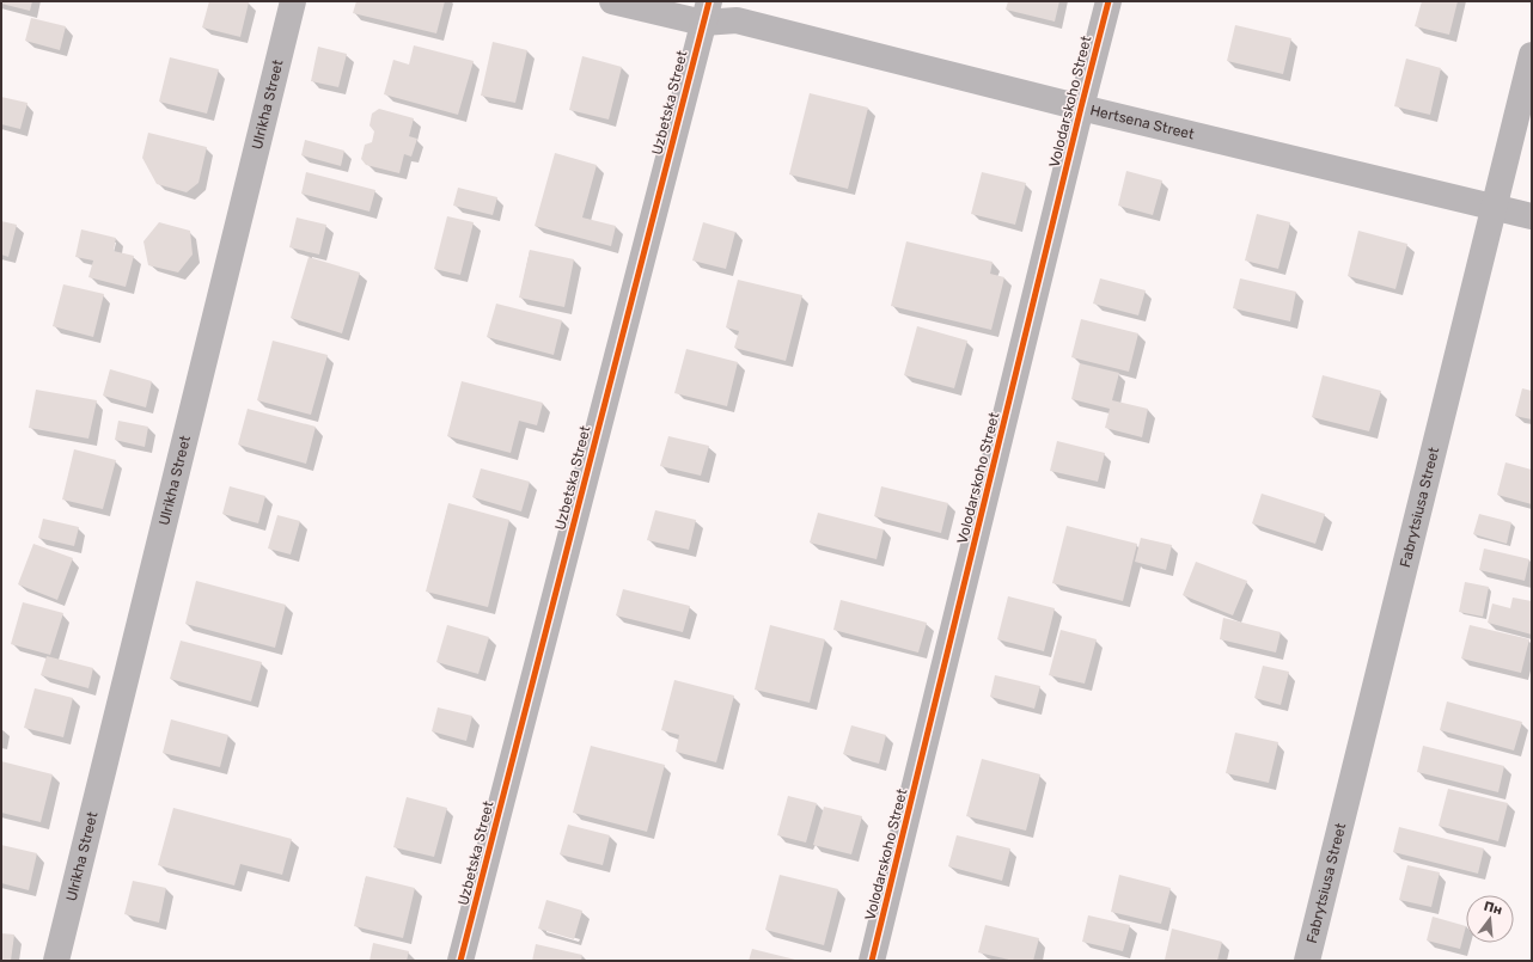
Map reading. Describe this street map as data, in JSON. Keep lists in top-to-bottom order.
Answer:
{
  "streets": {
    "street": [
      "Volodarskoho Street",
      "Uzbetska Street",
      "Ulrikha Street",
      "Hertsena Street",
      "Fabrytsiusa Street"
    ]
  },
  "crossings": [
    ["Volodarskoho Street", "Hertsena Street"],
    ["Uzbetska Street", "Hertsena Street"],
    ["Hertsena Street", "Fabrytsiusa Street"]
  ],
  "north": "top"
}
